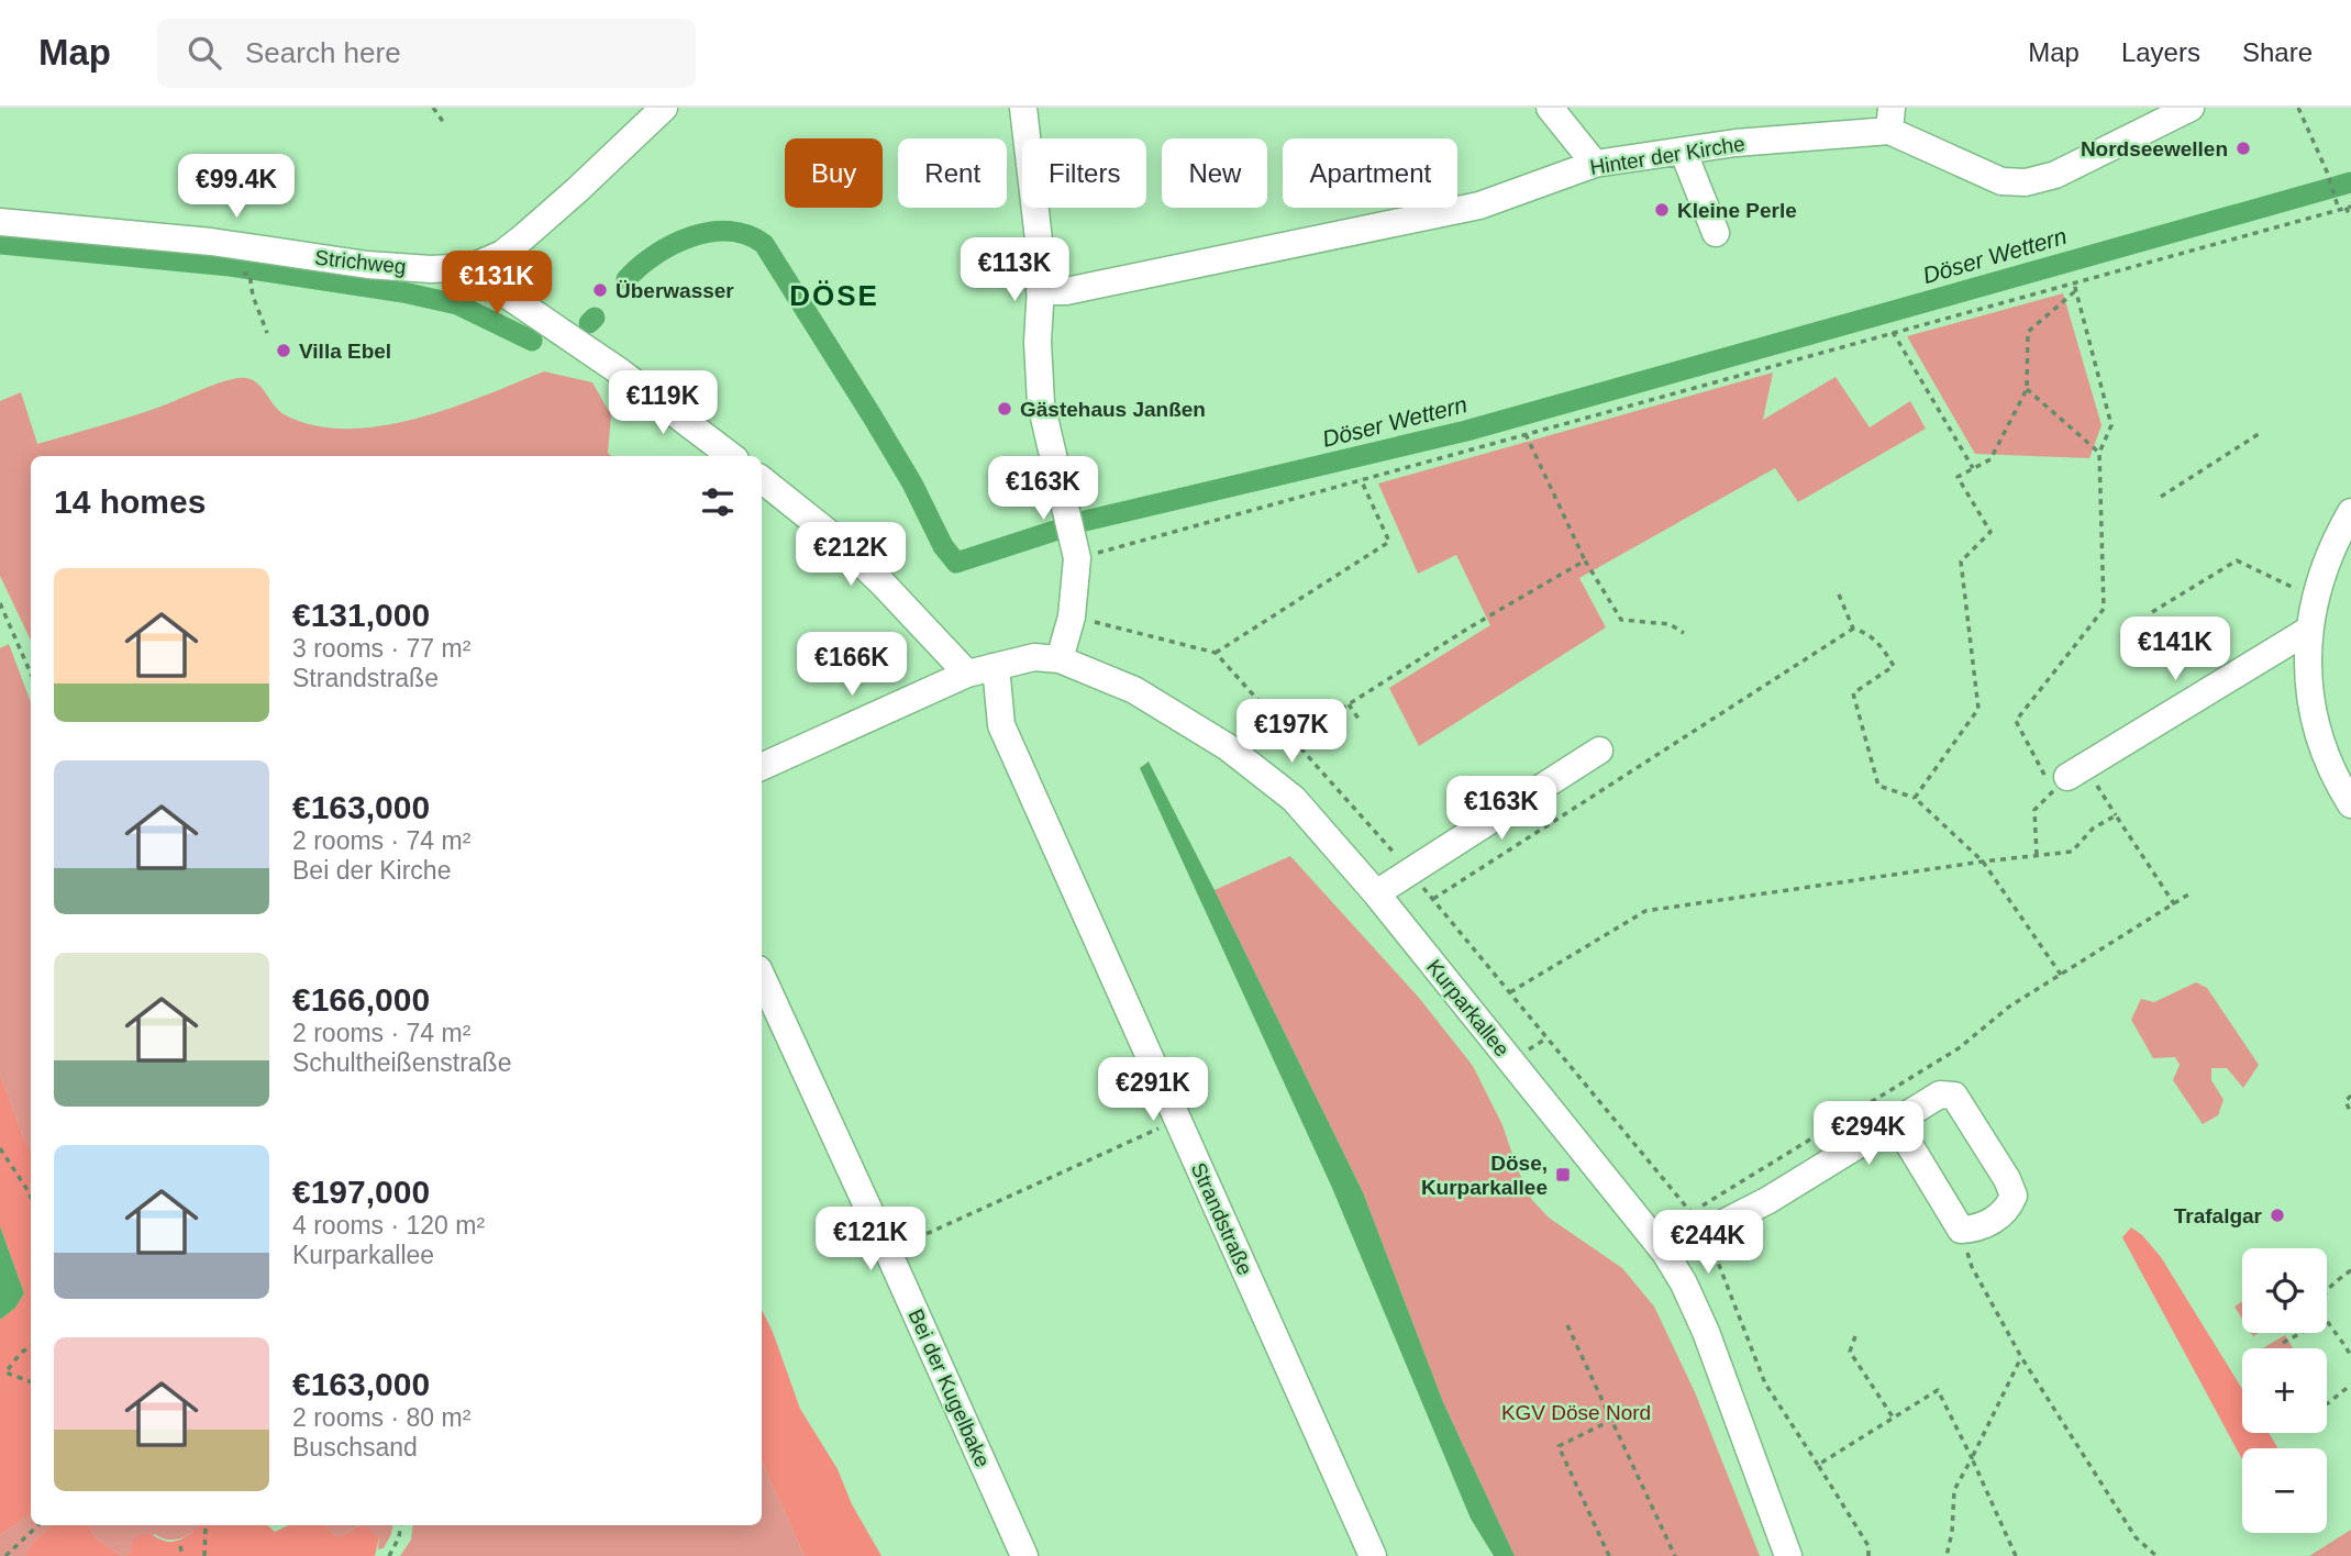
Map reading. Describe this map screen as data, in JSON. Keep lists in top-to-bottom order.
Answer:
{
  "streets": {
    "street": [
      "Hinter der Kirche",
      "Strichweg",
      "Kurparkallee",
      "Strandstraße",
      "Bei der Kugelbake"
    ]
  },
  "crossings": [
    ["Kurparkallee", "Strandstraße"]
  ],
  "districts": ["DÖSE"],
  "water": ["Döser Wettern"],
  "parks": ["KGV Döse Nord"],
  "places": {
    "other": [
      "Nordseewellen",
      "Kleine Perle",
      "Überwasser",
      "Villa Ebel",
      "Gästehaus Janßen",
      "Trafalgar"
    ],
    "transit": ["Döse, Kurparkallee"]
  },
  "page": {
    "header": "Map",
    "search": "Search here",
    "nav": ["Map", "Layers", "Share"],
    "chip": [
      "Buy",
      "Rent",
      "Filters",
      "New",
      "Apartment"
    ],
    "price": [
      "€99.4K",
      "€113K",
      "€131K",
      "€119K",
      "€163K",
      "€212K",
      "€141K",
      "€166K",
      "€197K",
      "€163K",
      "€291K",
      "€294K",
      "€121K",
      "€244K"
    ],
    "heading": "14 homes",
    "list": [
      {
        "name": "€131,000",
        "note": "3 rooms · 77 m² · Strandstraße"
      },
      {
        "name": "€163,000",
        "note": "2 rooms · 74 m² · Bei der Kirche"
      },
      {
        "name": "€166,000",
        "note": "2 rooms · 74 m² · Schultheißenstraße"
      },
      {
        "name": "€197,000",
        "note": "4 rooms · 120 m² · Kurparkallee"
      },
      {
        "name": "€163,000",
        "note": "2 rooms · 80 m² · Buschsand"
      }
    ],
    "map_buttons": ["+", "−"]
  }
}
